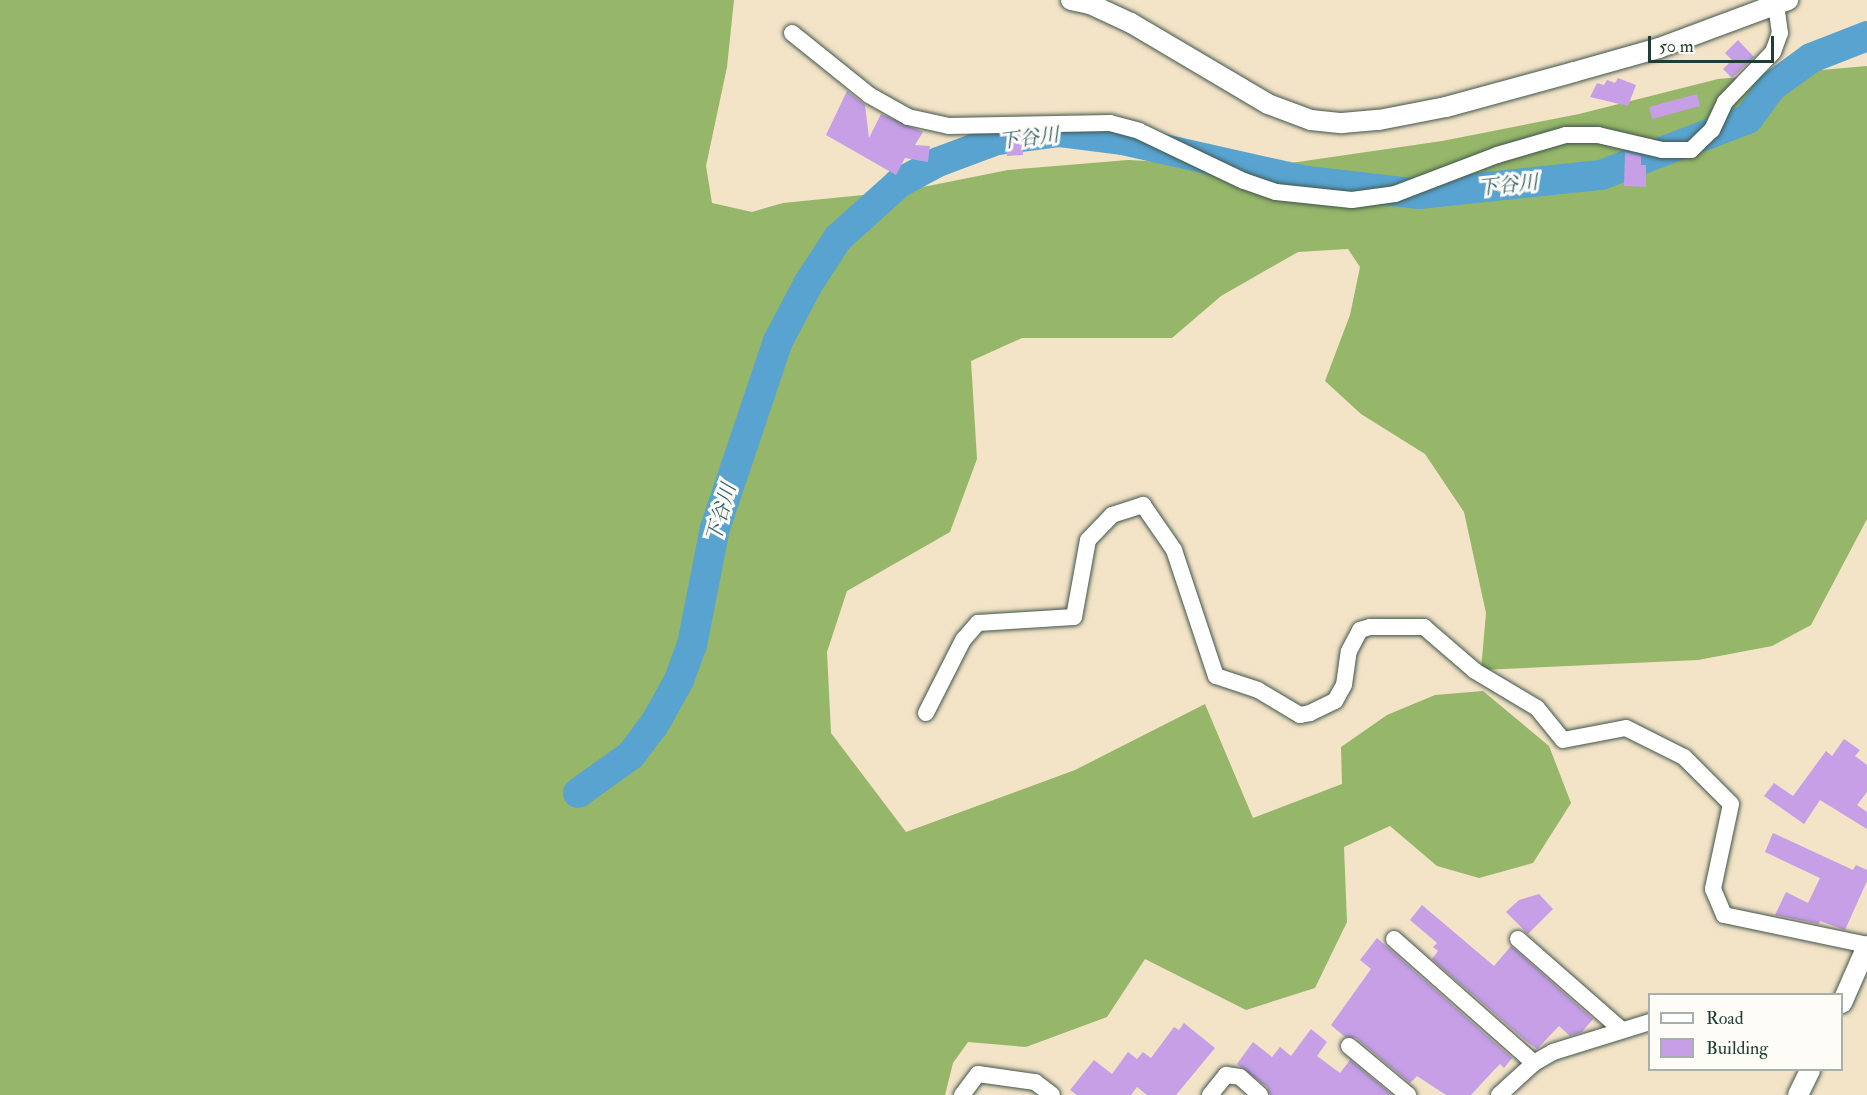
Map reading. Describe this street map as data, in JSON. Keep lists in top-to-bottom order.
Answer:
{
  "water": ["下谷川"],
  "legend": ["Road", "Building"],
  "scale_bar": "50 m"
}
